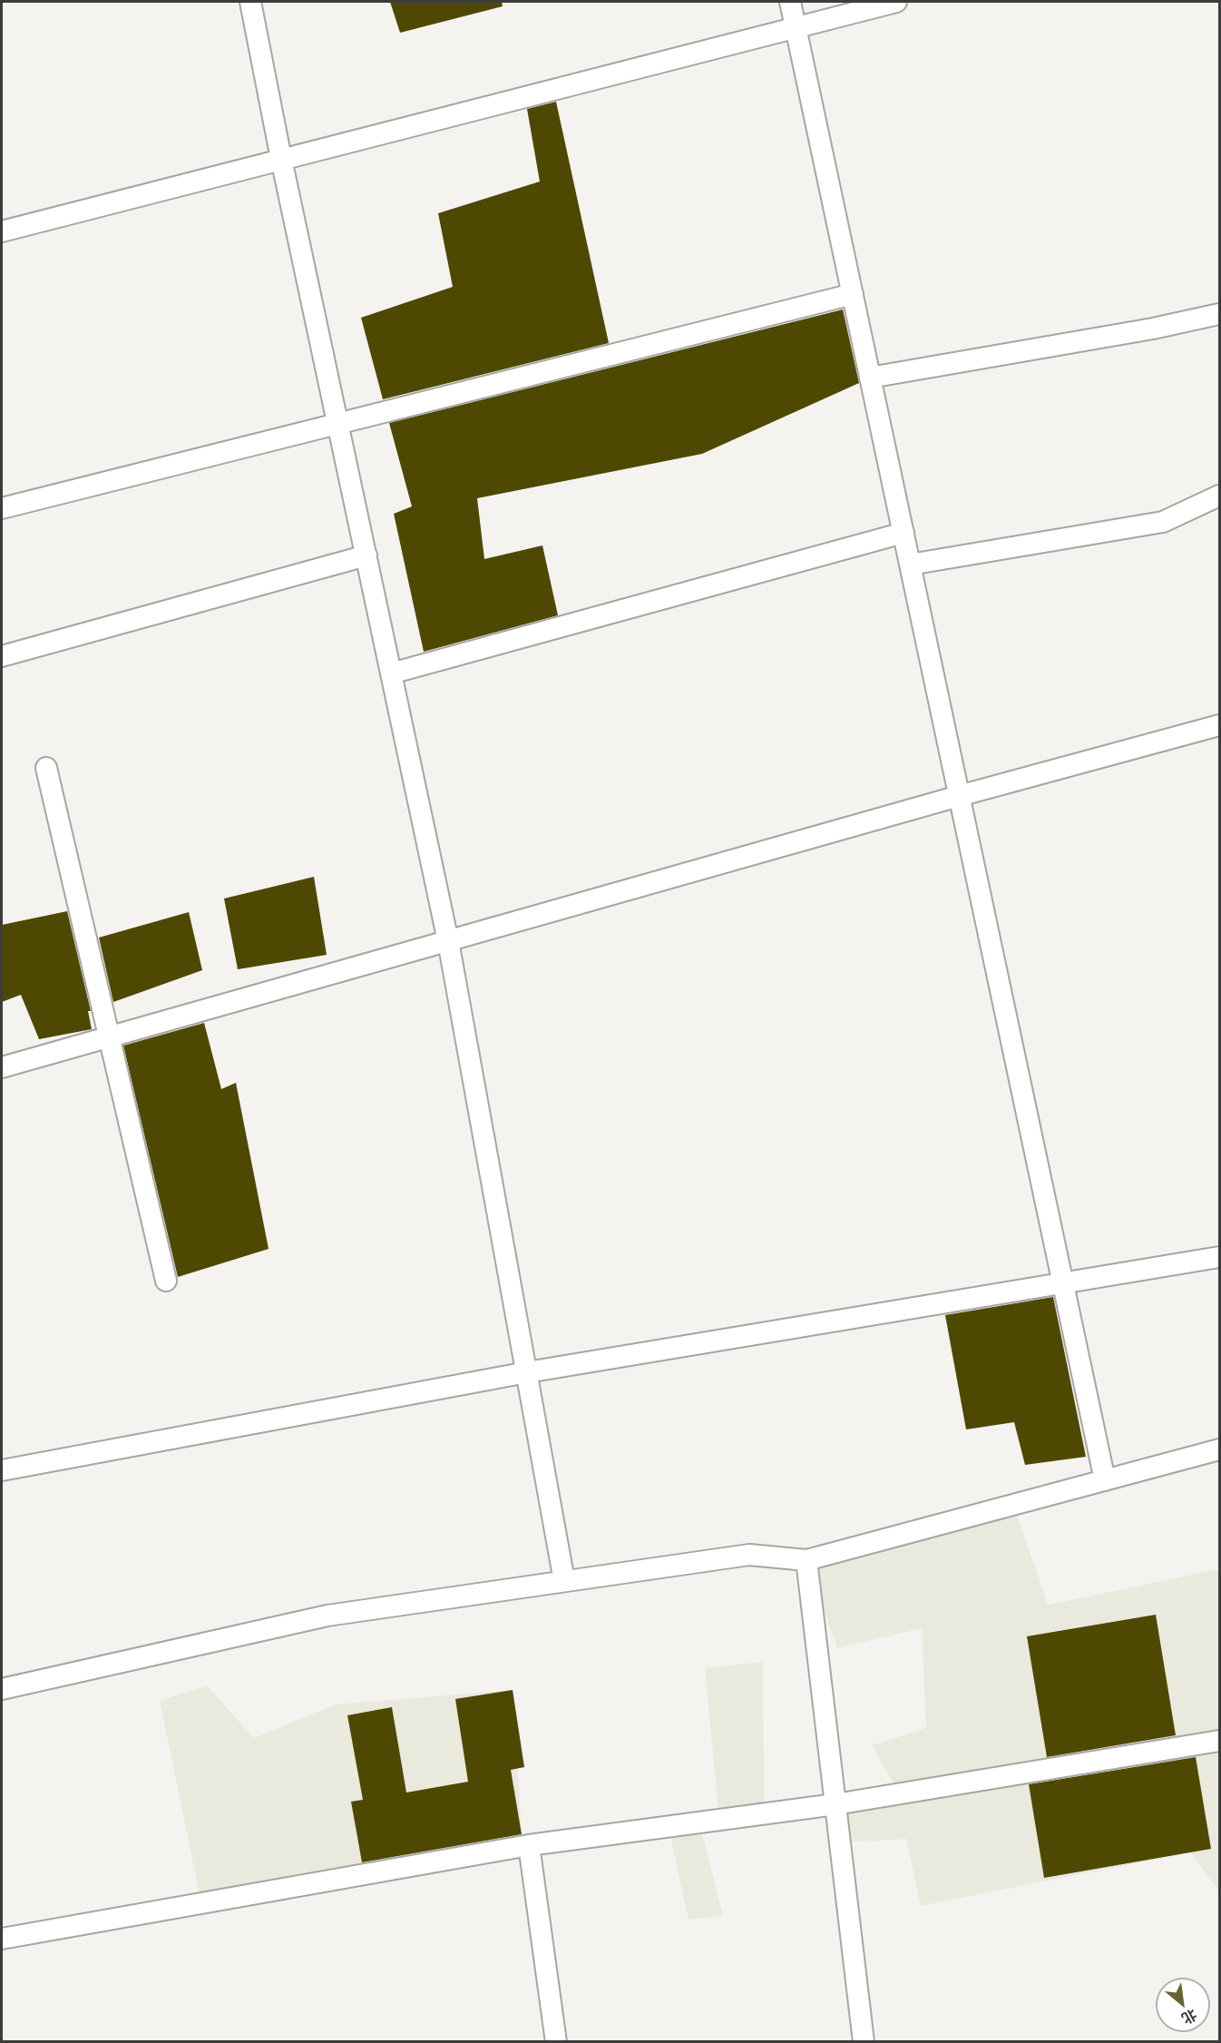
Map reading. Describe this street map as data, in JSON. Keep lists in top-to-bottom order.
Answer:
{
  "north": "bottom right"
}
